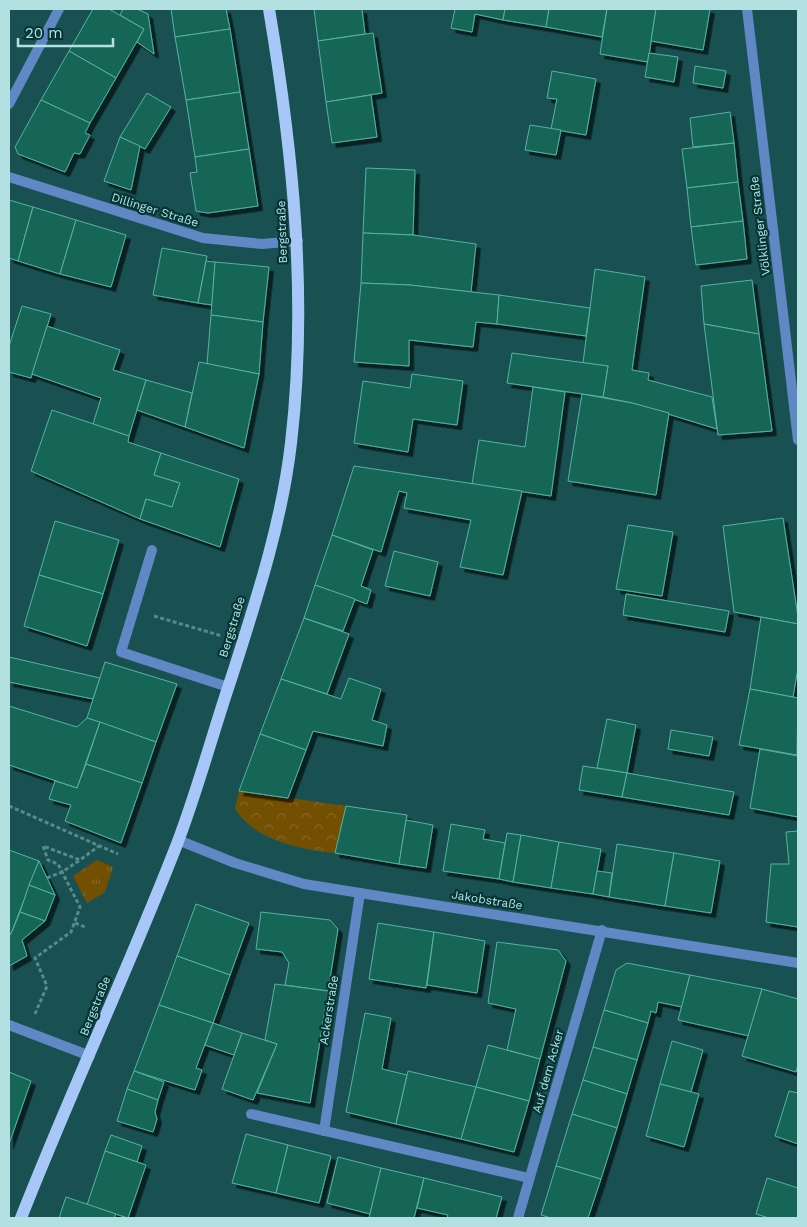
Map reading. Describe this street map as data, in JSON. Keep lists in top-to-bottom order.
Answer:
{
  "streets": {
    "main road": ["Bergstraße"],
    "street": [
      "Dillinger Straße",
      "Völklinger Straße",
      "Jakobstraße",
      "Ackerstraße",
      "Auf dem Acker"
    ]
  },
  "crossings": [
    ["Dillinger Straße", "Bergstraße"],
    ["Bergstraße", "Jakobstraße"],
    ["Jakobstraße", "Ackerstraße"],
    ["Jakobstraße", "Auf dem Acker"]
  ],
  "scale_bar": "20 m"
}
